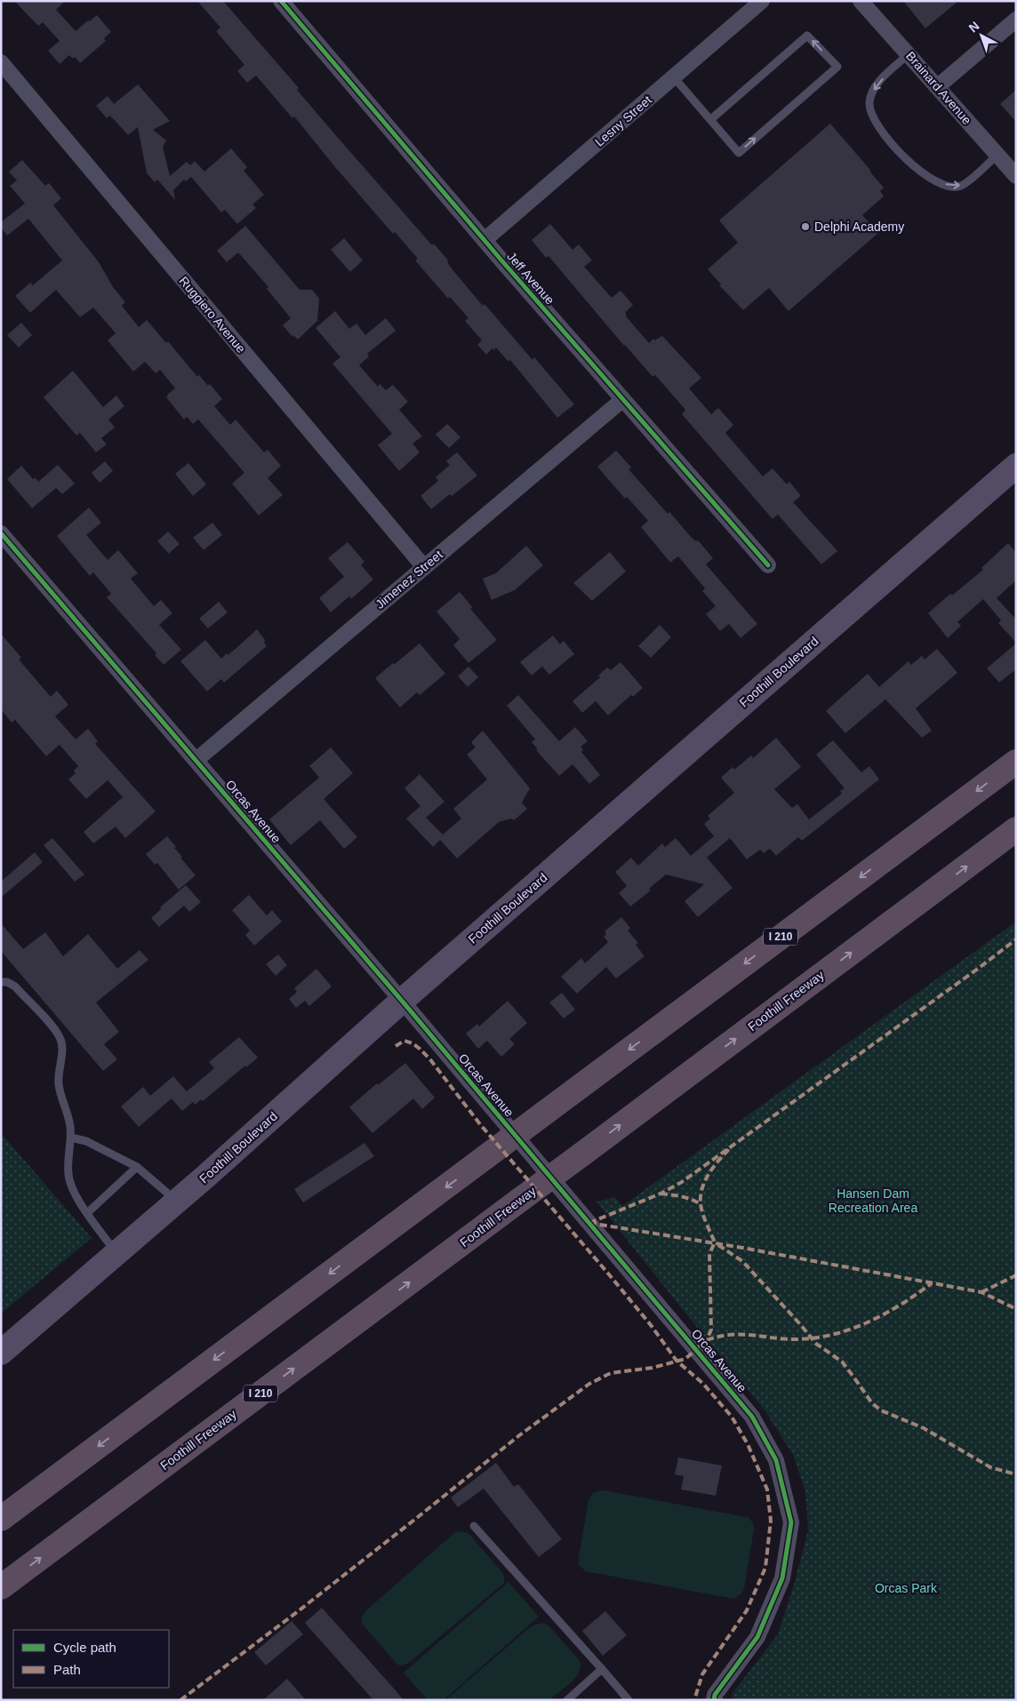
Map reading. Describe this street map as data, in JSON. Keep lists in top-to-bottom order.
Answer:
{
  "streets": {
    "highway": ["I 210", "Foothill Freeway"],
    "main road": ["Foothill Boulevard"],
    "street": [
      "Brainard Avenue",
      "Lesny Street",
      "Jeff Avenue",
      "Ruggiero Avenue",
      "Jimenez Street",
      "Orcas Avenue"
    ]
  },
  "crossings": [
    ["Lesny Street", "Jeff Avenue"],
    ["Jeff Avenue", "Jimenez Street"],
    ["Ruggiero Avenue", "Jimenez Street"],
    ["Jimenez Street", "Orcas Avenue"],
    ["Foothill Boulevard", "Orcas Avenue"]
  ],
  "parks": ["Hansen Dam Recreation Area", "Orcas Park"],
  "places": ["Delphi Academy"],
  "legend": ["Cycle path", "Path"],
  "north": "top left"
}
